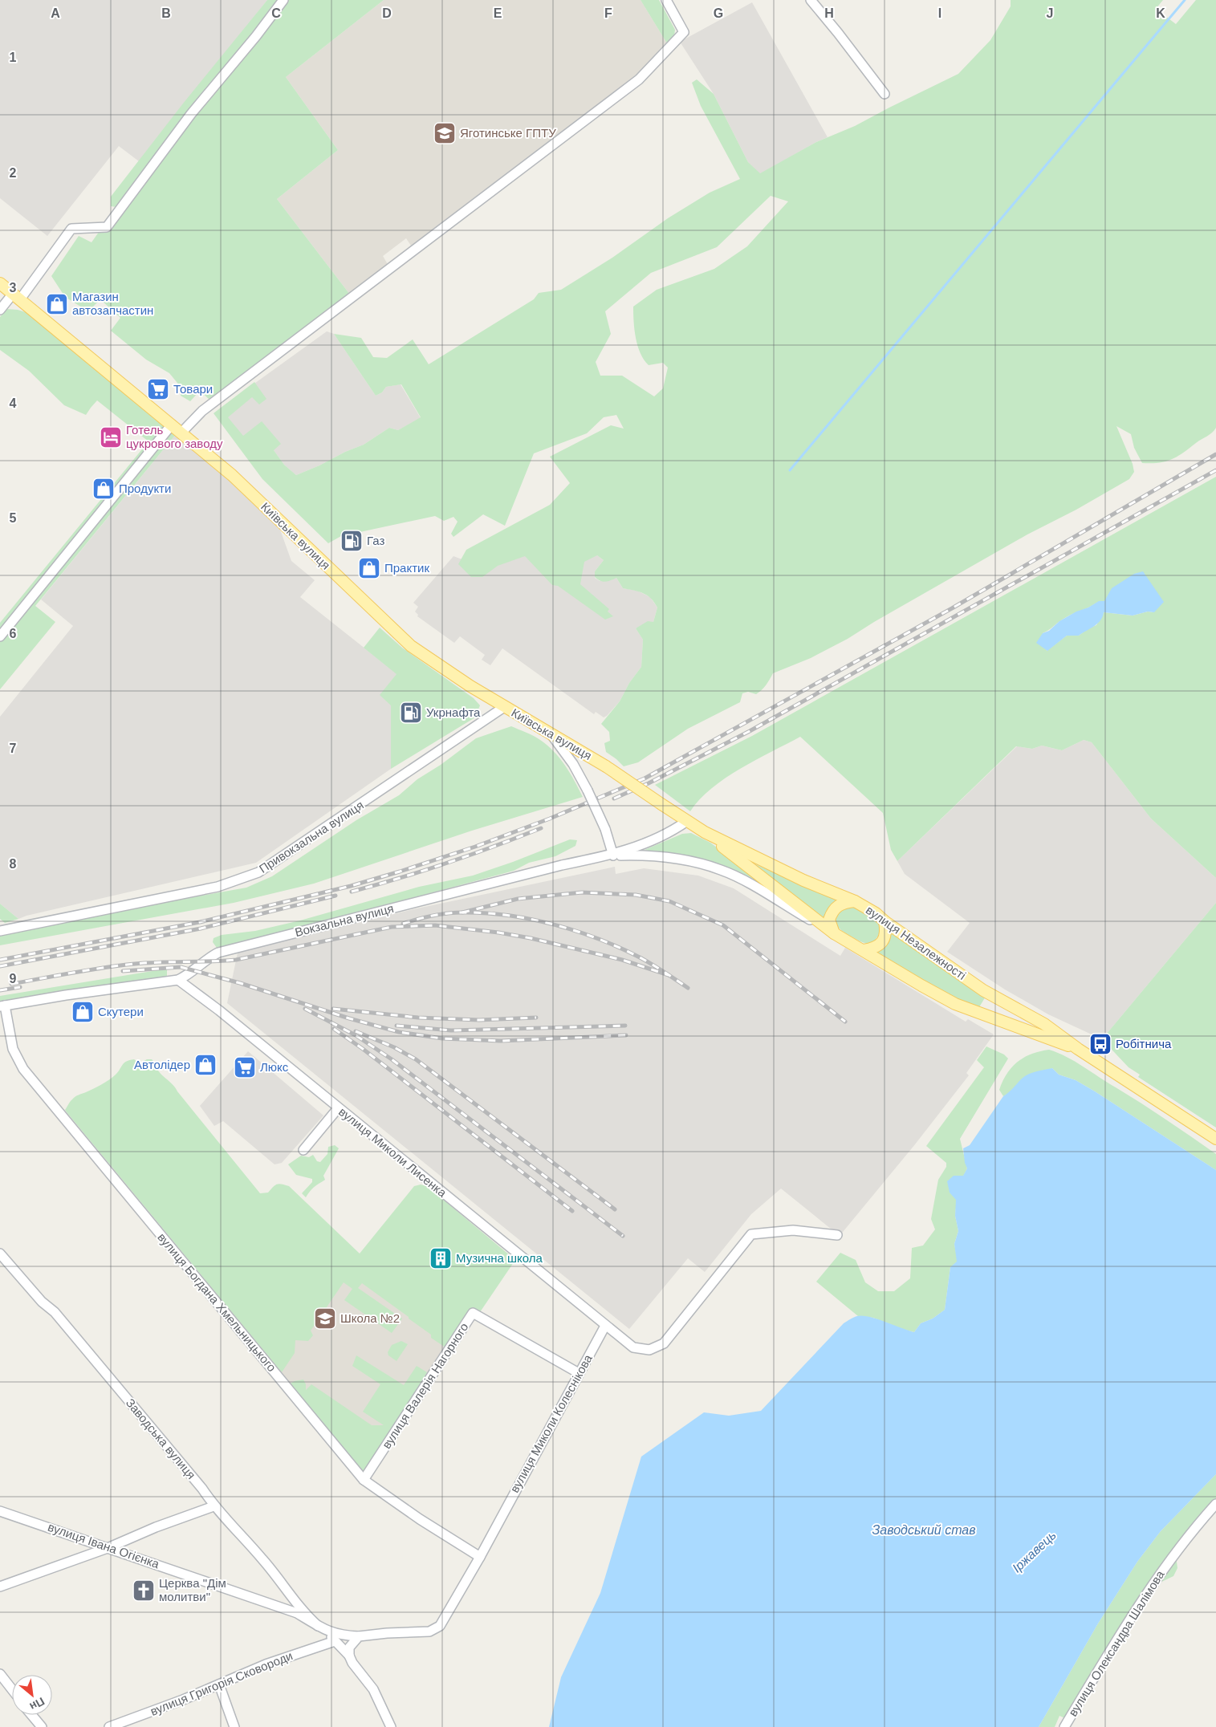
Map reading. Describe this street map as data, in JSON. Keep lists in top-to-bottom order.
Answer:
{
  "streets": {
    "main road": ["Київська вулиця", "вулиця Незалежності"],
    "street": [
      "Привокзальна вулиця",
      "Вокзальна вулиця",
      "вулиця Миколи Лисенка",
      "вулиця Богдана Хмельницького",
      "вулиця Валерія Нагорного",
      "вулиця Миколи Колеснікова",
      "Заводська вулиця",
      "вулиця Івана Огієнка",
      "вулиця Олександра Шалімова",
      "вулиця Григорія Сковороди"
    ]
  },
  "crossings": [
    ["Київська вулиця", "Привокзальна вулиця"],
    ["Київська вулиця", "вулиця Незалежності"],
    ["Вокзальна вулиця", "вулиця Незалежності"],
    ["Вокзальна вулиця", "вулиця Миколи Лисенка"],
    ["Вокзальна вулиця", "вулиця Богдана Хмельницького"],
    ["вулиця Миколи Лисенка", "вулиця Миколи Колеснікова"],
    ["вулиця Богдана Хмельницького", "вулиця Валерія Нагорного"],
    ["вулиця Богдана Хмельницького", "вулиця Миколи Колеснікова"],
    ["вулиця Валерія Нагорного", "вулиця Миколи Колеснікова"],
    ["Заводська вулиця", "вулиця Івана Огієнка"]
  ],
  "water": ["Заводський став", "Іржавець"],
  "places": {
    "school or university": ["Яготинське ГПТУ", "Школа №2"],
    "shop": [
      "Магазин автозапчастин",
      "Продукти",
      "Практик",
      "Скутери",
      "Автолідер"
    ],
    "supermarket": ["Товари", "Люкс"],
    "hotel": ["Готель цукрового заводу"],
    "fuel station": ["Газ", "Укрнафта"],
    "bus stop": ["Робітнича"],
    "building": ["Музична школа"],
    "church": ["Церква \"Дім молитви\""]
  },
  "north": "bottom right",
  "grid": {
    "columns": [
      "A",
      "B",
      "C",
      "D",
      "E",
      "F",
      "G",
      "H",
      "I",
      "J",
      "K"
    ],
    "rows": [
      "1",
      "2",
      "3",
      "4",
      "5",
      "6",
      "7",
      "8",
      "9"
    ]
  }
}
